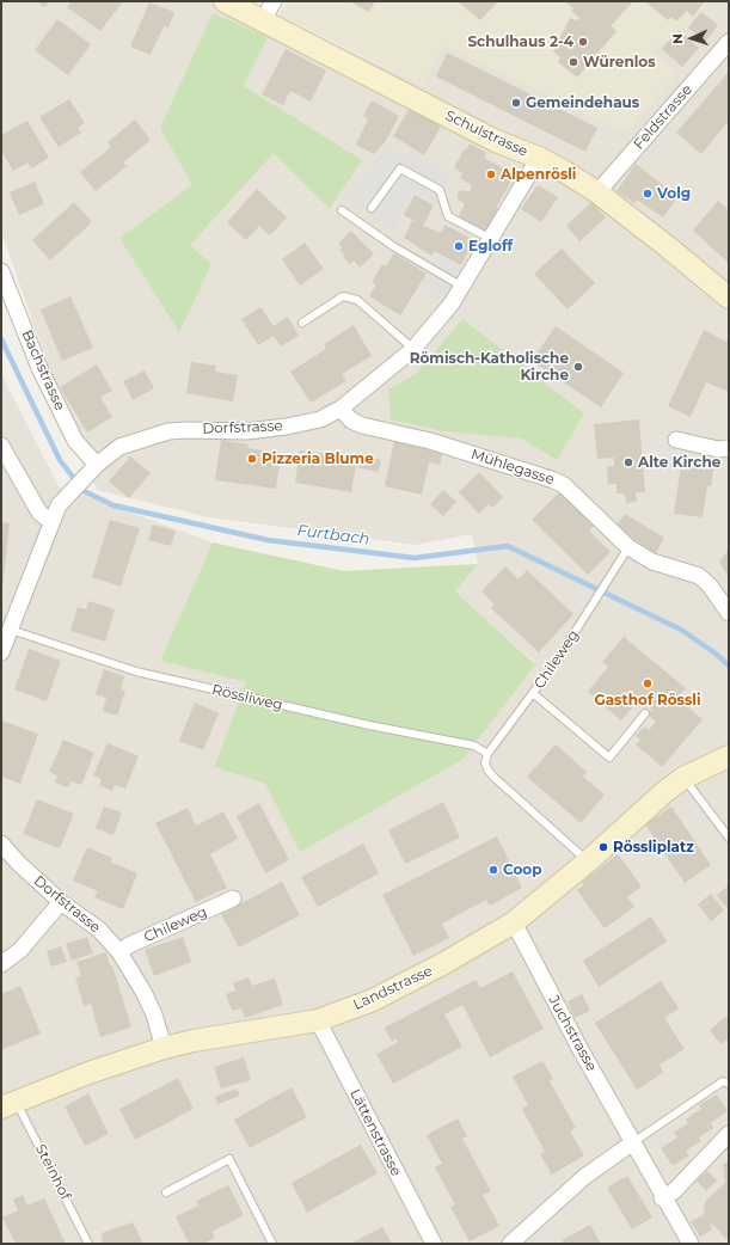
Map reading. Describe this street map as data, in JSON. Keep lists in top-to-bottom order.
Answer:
{
  "streets": {
    "main road": ["Schulstrasse", "Landstrasse"],
    "street": [
      "Feldstrasse",
      "Bachstrasse",
      "Dorfstrasse",
      "Mühlegasse",
      "Chileweg",
      "Juchstrasse",
      "Lättenstrasse"
    ],
    "lane": ["Rössliweg", "Steinhof"]
  },
  "crossings": [
    ["Feldstrasse", "Schulstrasse"],
    ["Schulstrasse", "Dorfstrasse"],
    ["Bachstrasse", "Dorfstrasse"],
    ["Dorfstrasse", "Mühlegasse"],
    ["Dorfstrasse", "Chileweg"],
    ["Dorfstrasse", "Rössliweg"],
    ["Dorfstrasse", "Landstrasse"],
    ["Mühlegasse", "Chileweg"],
    ["Chileweg", "Rössliweg"],
    ["Landstrasse", "Juchstrasse"],
    ["Landstrasse", "Lättenstrasse"],
    ["Landstrasse", "Steinhof"]
  ],
  "water": ["Furtbach"],
  "places": [
    "Schulhaus 2-4",
    "Würenlos",
    "Gemeindehaus",
    "Alpenrösli",
    "Volg",
    "Egloff",
    "Römisch-Katholische Kirche",
    "Pizzeria Blume",
    "Alte Kirche",
    "Gasthof Rössli",
    "Rössliplatz",
    "Coop"
  ],
  "north": "left"
}
